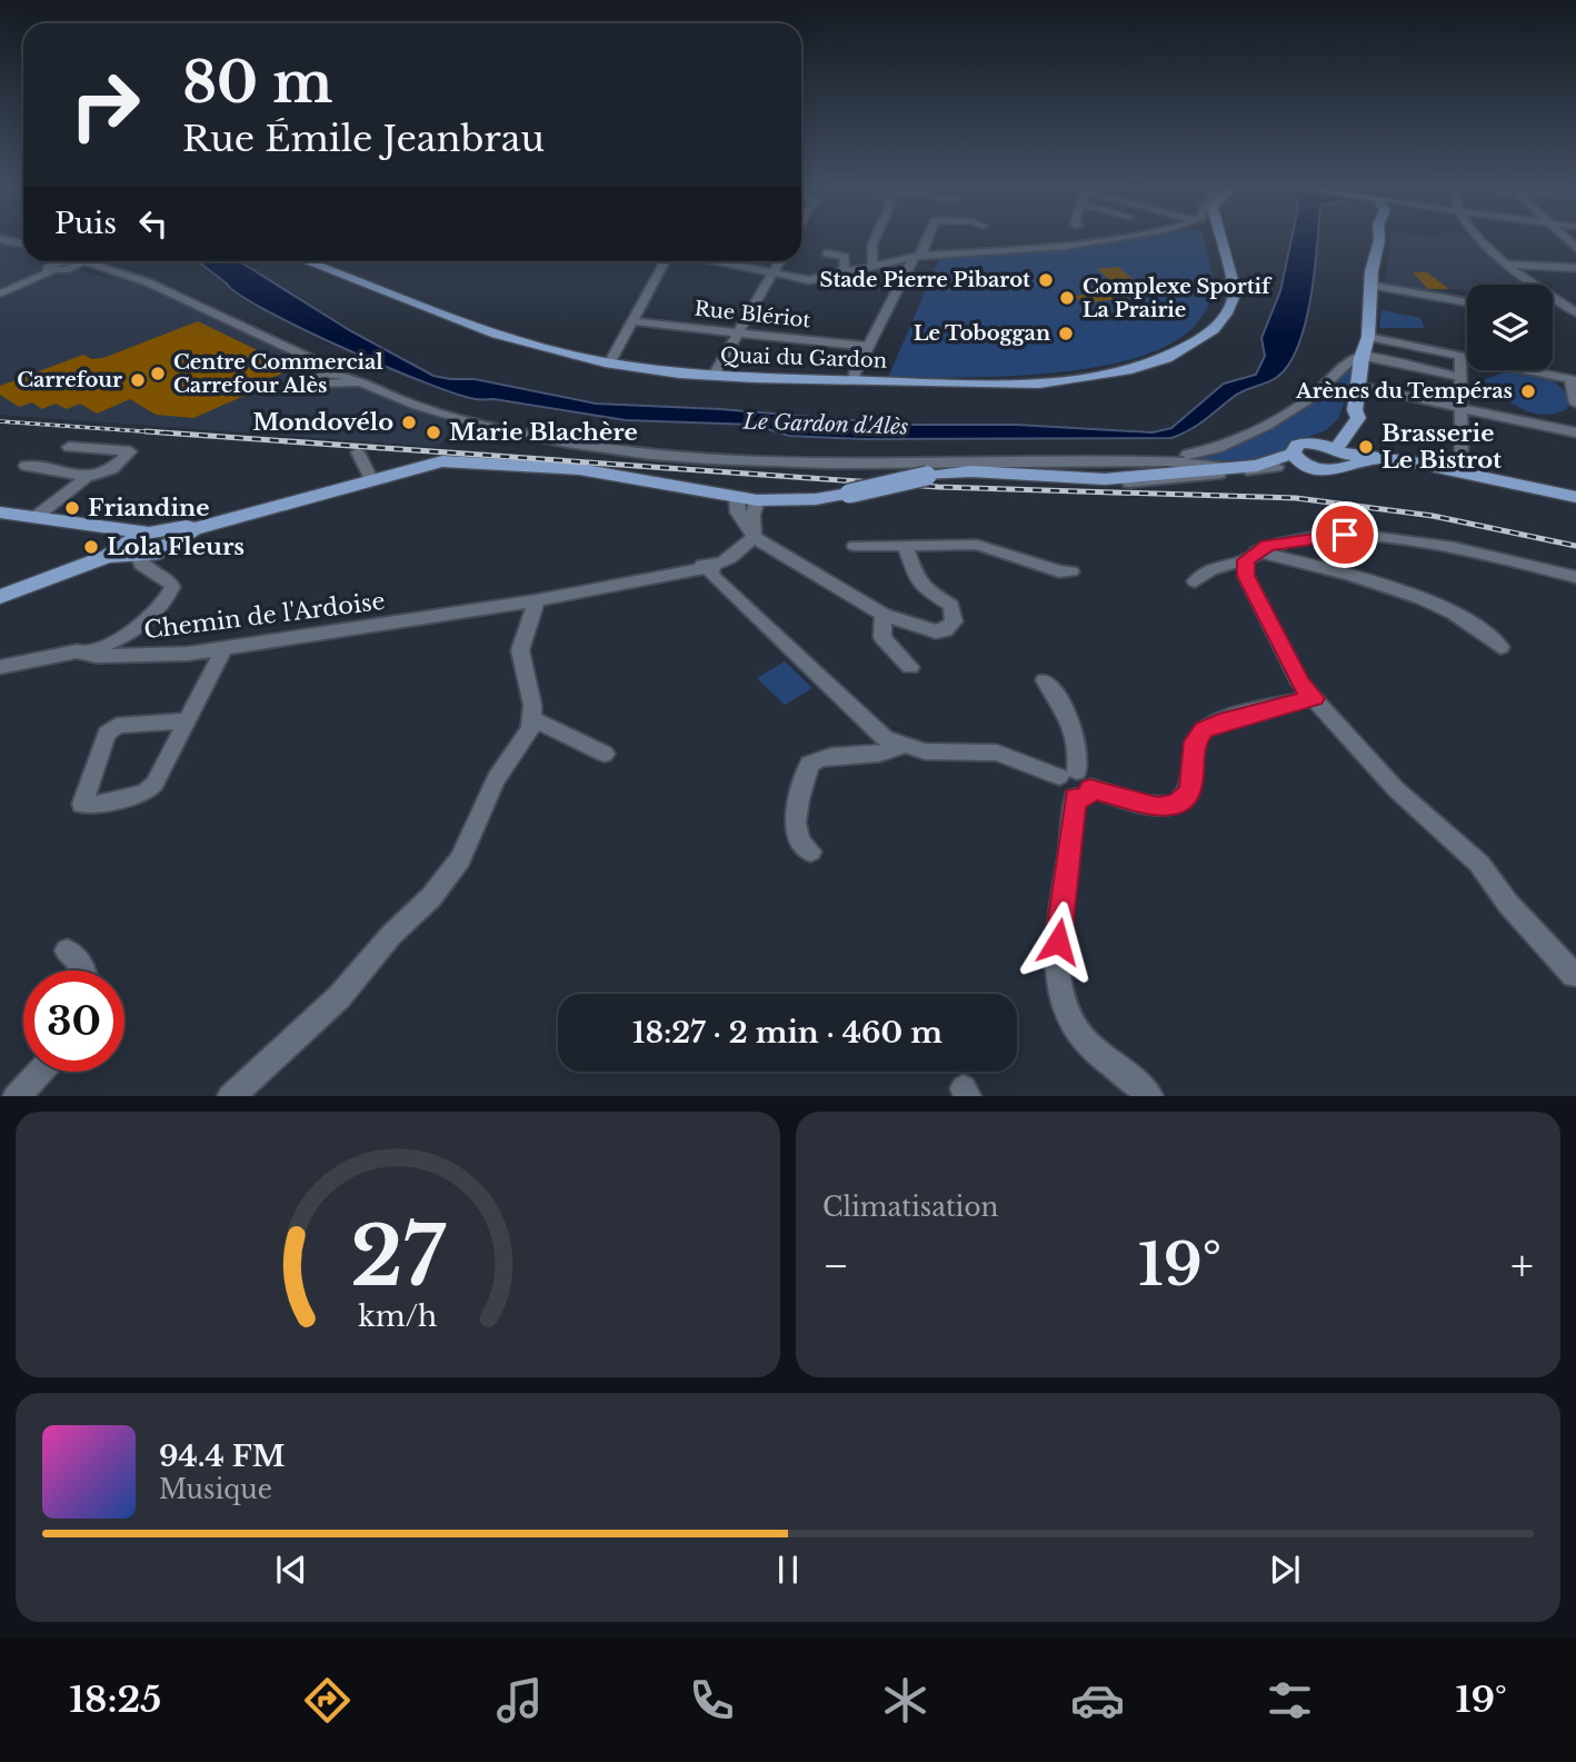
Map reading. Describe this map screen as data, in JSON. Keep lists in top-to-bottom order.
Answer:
{
  "streets": {
    "main road": ["Quai du Gardon"],
    "street": ["Rue Blériot", "Chemin de l'Ardoise"]
  },
  "water": ["Le Gardon d'Alès"],
  "places": [
    "Stade Pierre Pibarot",
    "Complexe Sportif La Prairie",
    "Le Toboggan",
    "Centre Commercial Carrefour Alès",
    "Carrefour",
    "Arènes du Tempéras",
    "Mondovélo",
    "Marie Blachère",
    "Brasserie Le Bistrot",
    "Friandine",
    "Lola Fleurs"
  ],
  "page": {
    "turn": ["80 m", "Rue Émile Jeanbrau"],
    "then": "Puis",
    "limit": "30",
    "trip": "18:27 · 2 min · 460 m",
    "tile": "Climatisation",
    "heat": ["−", "19°", "+"],
    "song": ["94.4 FM", "Musique"],
    "tabs": ["18:25", "19°"],
    "gauge": ["27", "km/h"]
  }
}
